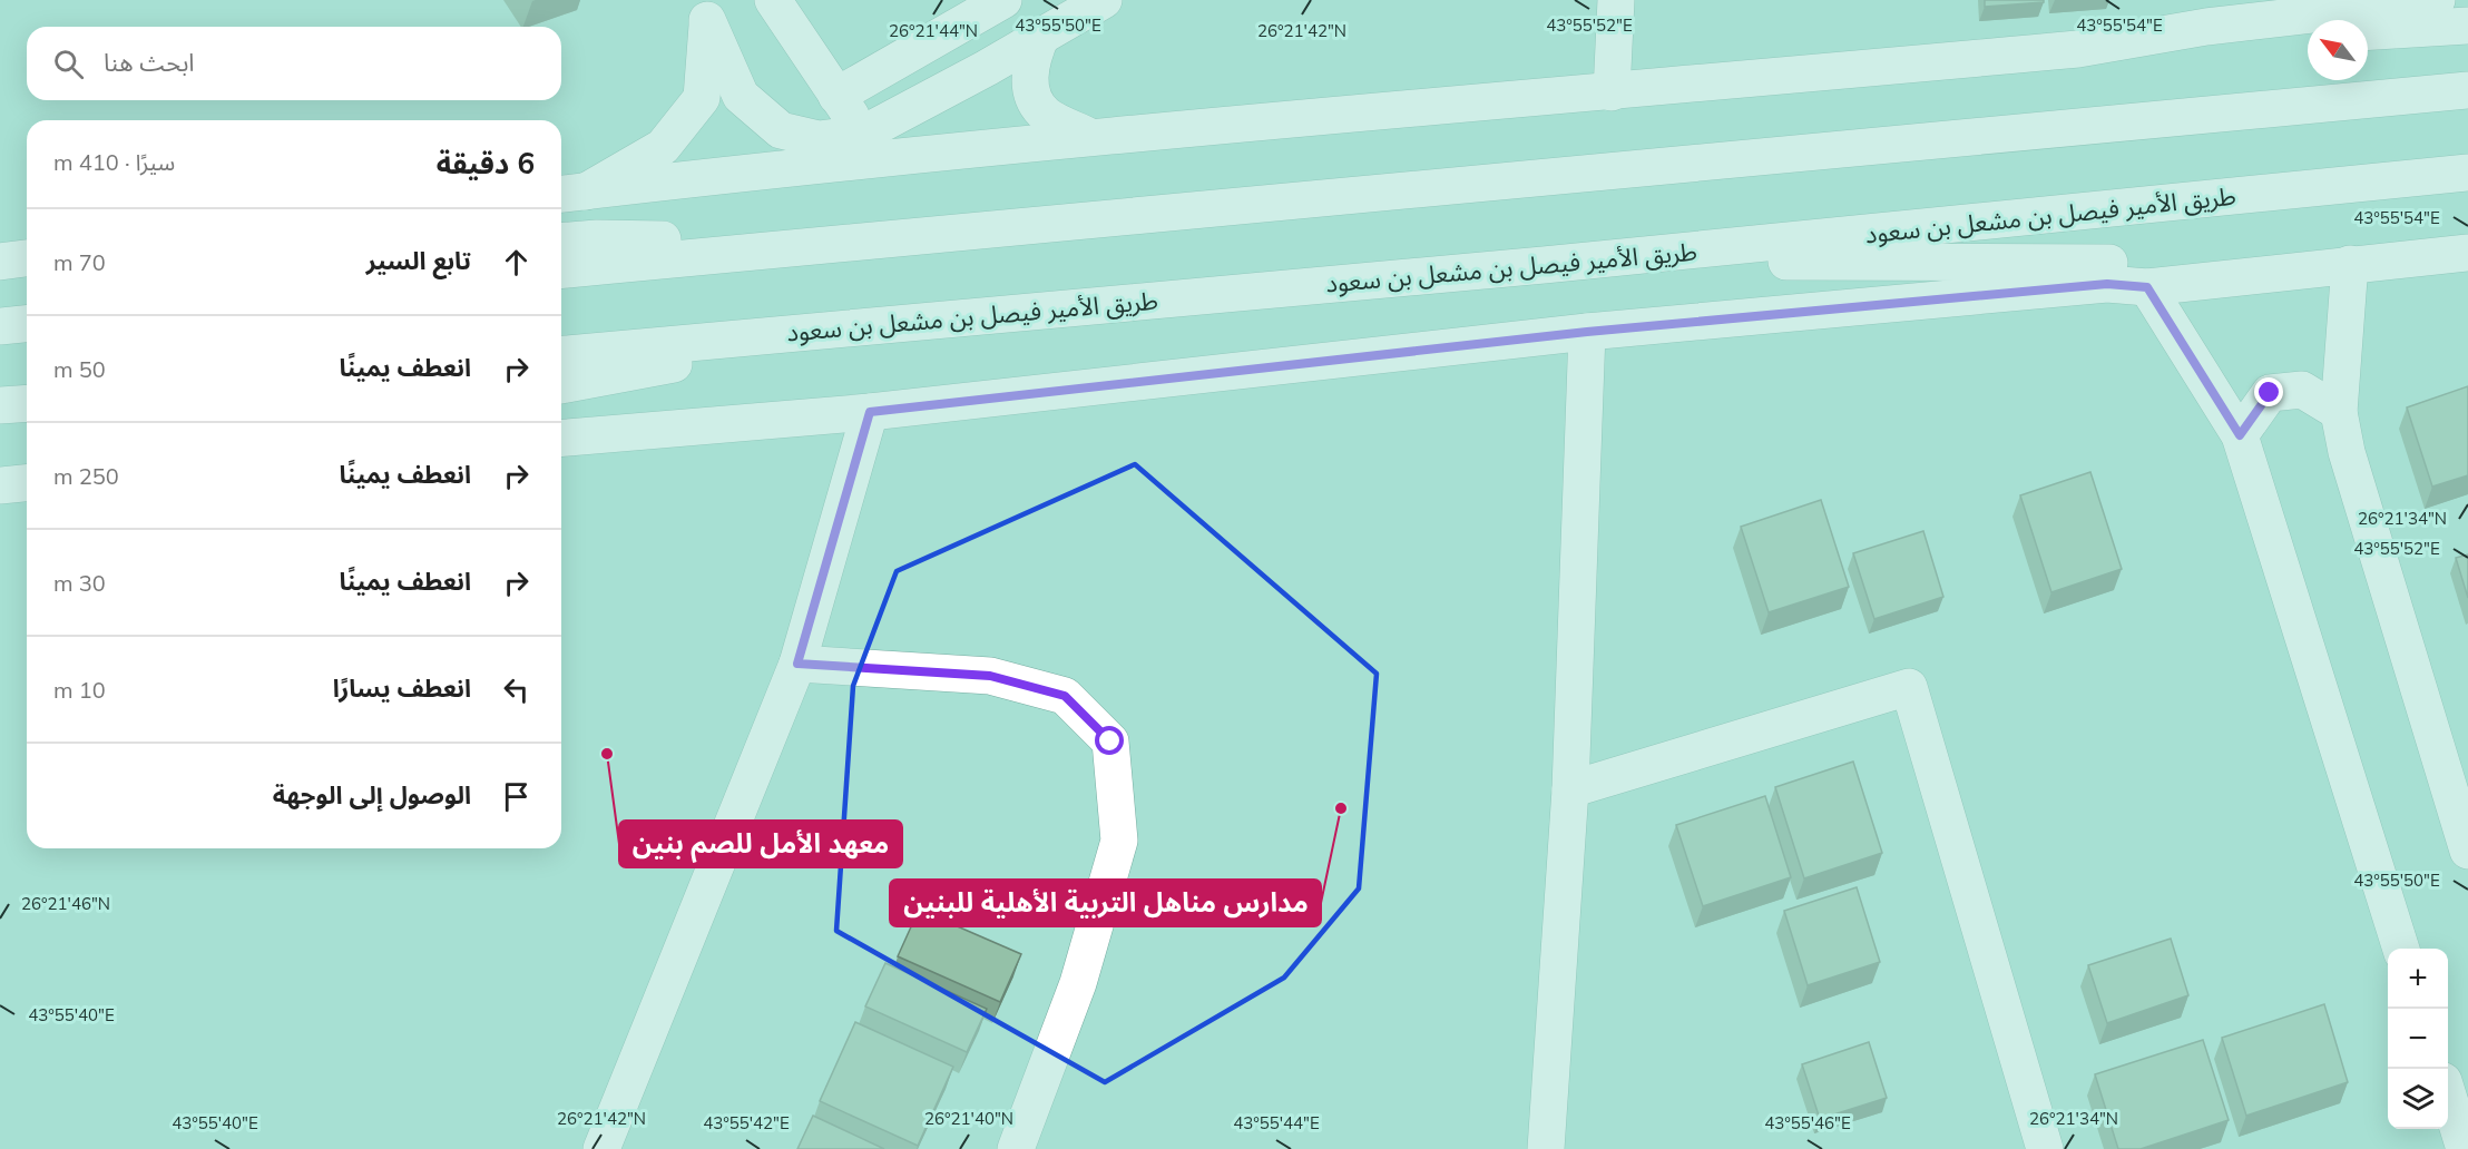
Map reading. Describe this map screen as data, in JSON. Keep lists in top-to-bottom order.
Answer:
{
  "streets": {
    "main road": ["طريق الأمير فيصل بن مشعل بن سعود"]
  },
  "places": ["معهد الأمل للصم بنين", "مدارس مناهل التربية الأهلية للبنين"],
  "north": "top left",
  "page": {
    "search": "ابحث هنا",
    "heading": ["6 دقيقة", "سيرًا · 410 m"],
    "list": [
      ["تابع السير", "70 m"],
      ["انعطف يمينًا", "50 m"],
      ["انعطف يمينًا", "250 m"],
      ["انعطف يمينًا", "30 m"],
      ["انعطف يسارًا", "10 m"],
      "الوصول إلى الوجهة"
    ],
    "map_buttons": ["+", "−"]
  },
  "coordinates": [
    "43°55'50\"E",
    "43°55'52\"E",
    "43°55'54\"E",
    "26°21'44\"N",
    "26°21'42\"N",
    "26°21'34\"N",
    "26°21'46\"N",
    "43°55'40\"E",
    "26°21'40\"N",
    "43°55'42\"E",
    "43°55'44\"E",
    "43°55'46\"E"
  ]
}
